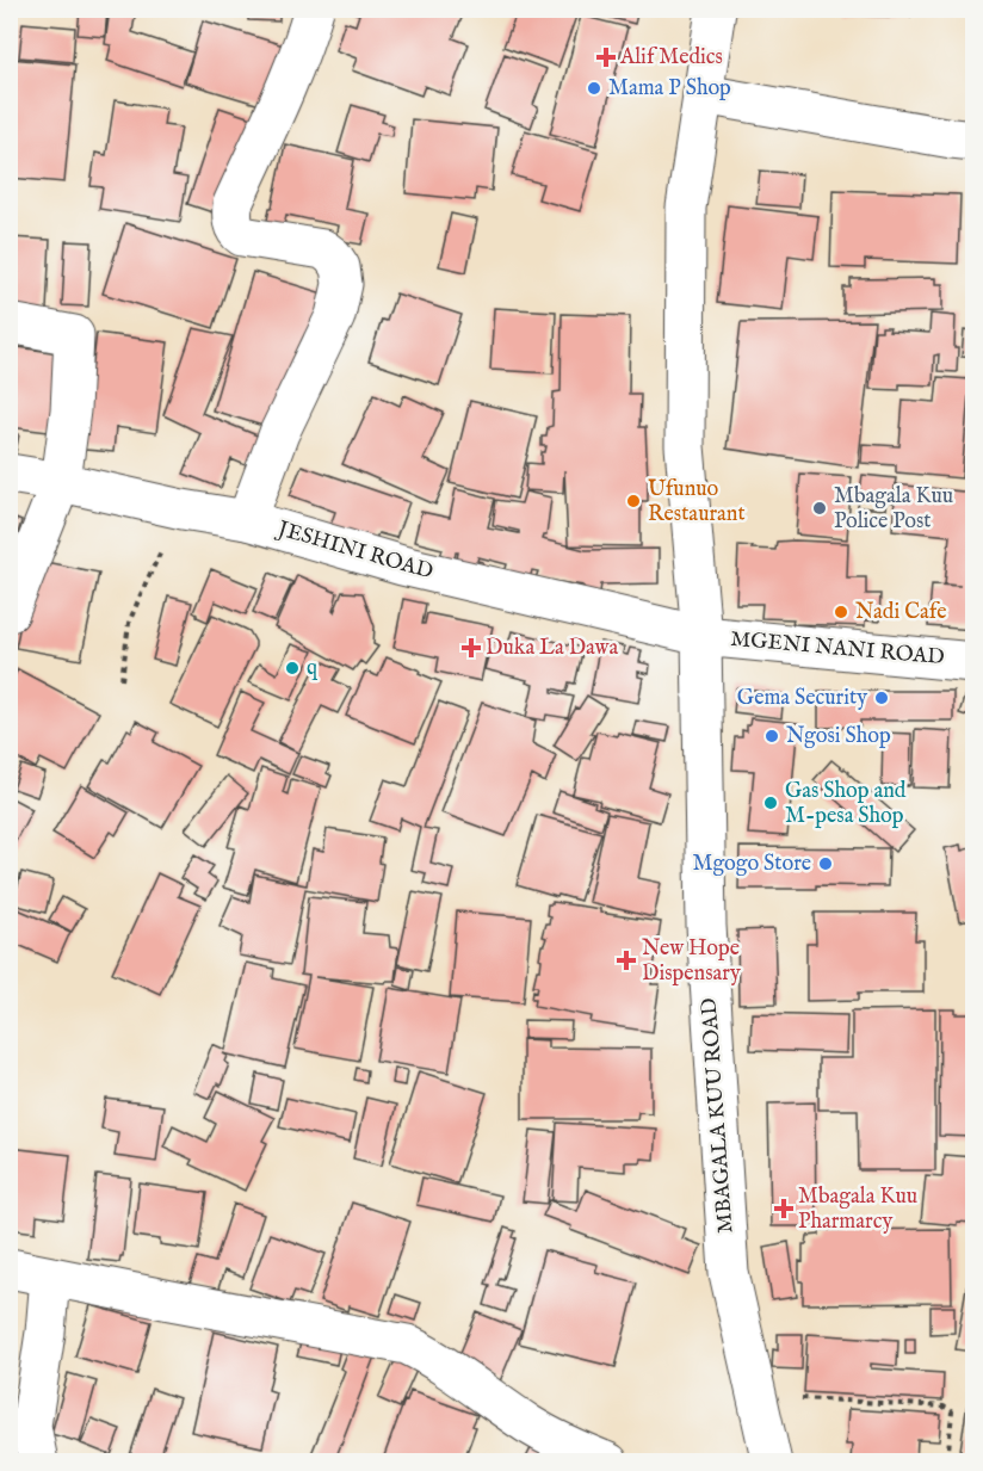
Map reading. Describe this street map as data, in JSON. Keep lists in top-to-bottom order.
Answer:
{
  "streets": {
    "street": ["JESHINI ROAD", "MGENI NANI ROAD", "MBAGALA KUU ROAD"]
  },
  "crossings": [
    ["JESHINI ROAD", "MGENI NANI ROAD"],
    ["JESHINI ROAD", "MBAGALA KUU ROAD"],
    ["MGENI NANI ROAD", "MBAGALA KUU ROAD"]
  ],
  "places": {
    "health": [
      "Alif Medics",
      "Duka La Dawa",
      "New Hope Dispensary",
      "Mbagala Kuu Pharmarcy"
    ],
    "other": [
      "Mama P Shop",
      "Ufunuo Restaurant",
      "Mbagala Kuu Police Post",
      "Nadi Cafe",
      "q",
      "Gema Security",
      "Ngosi Shop",
      "Gas Shop and M-pesa Shop",
      "Mgogo Store"
    ]
  }
}
